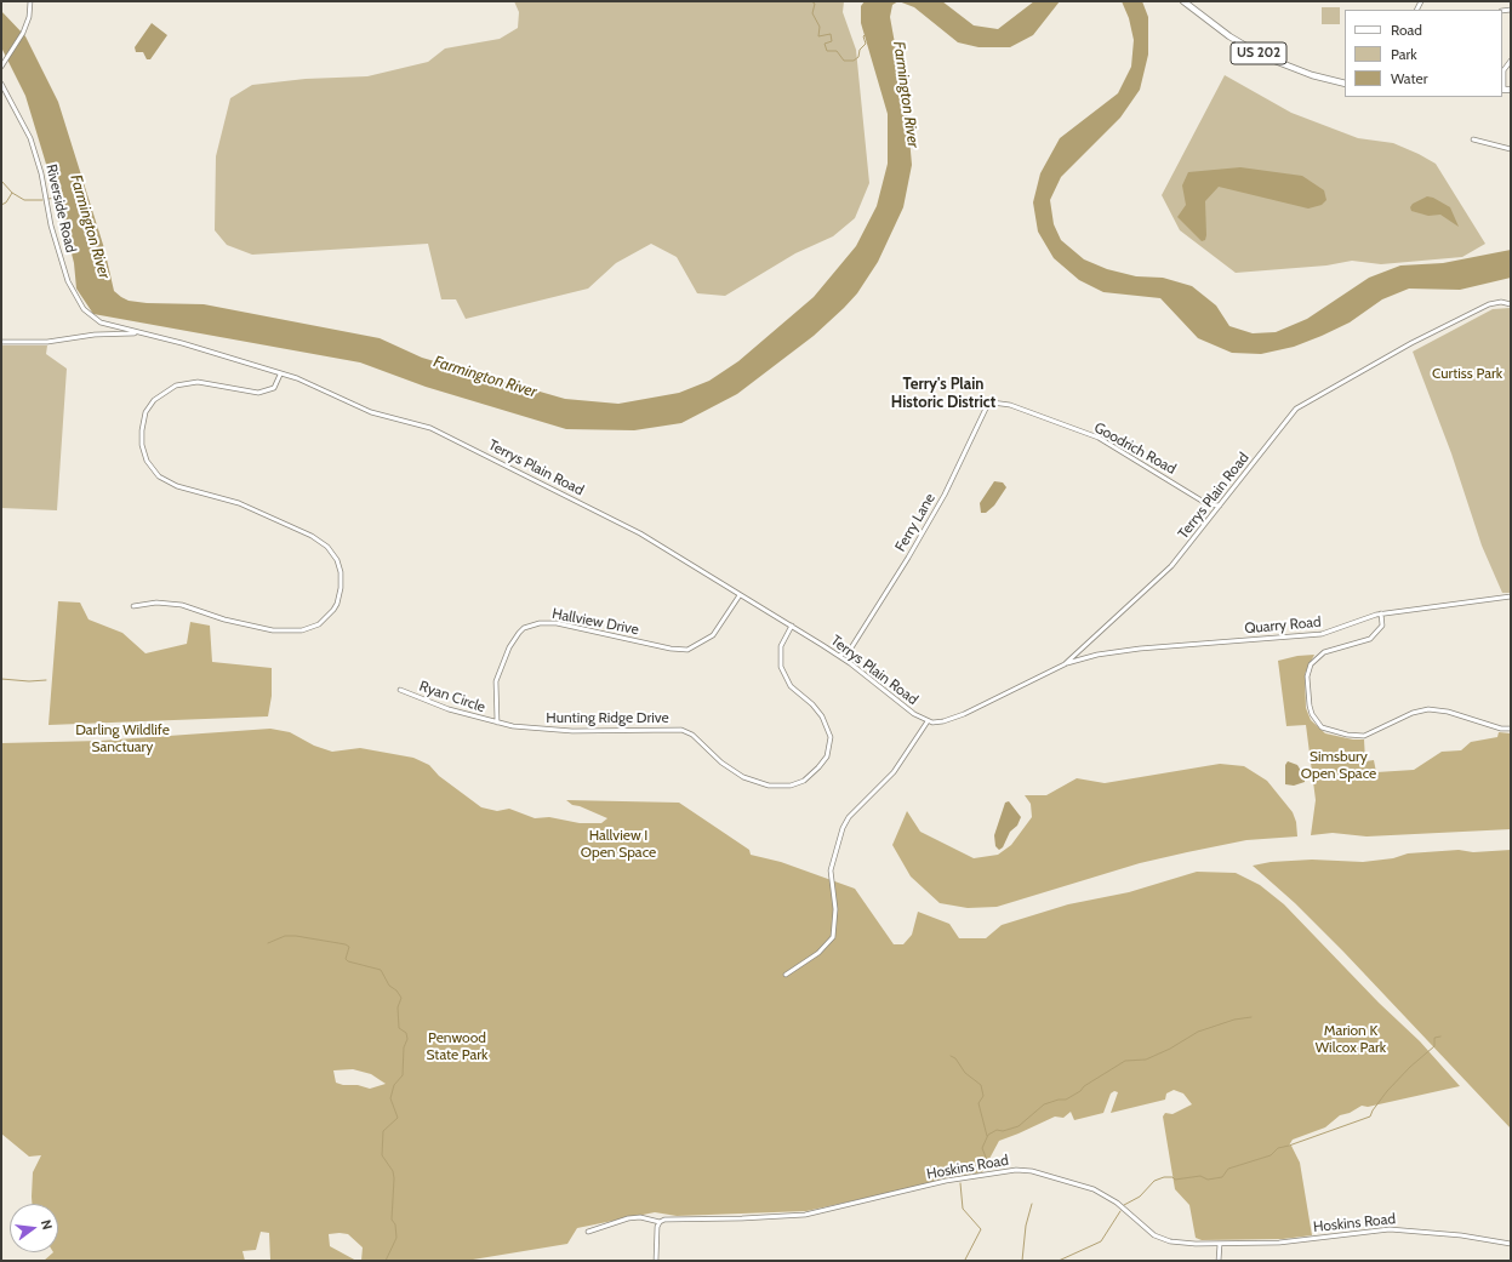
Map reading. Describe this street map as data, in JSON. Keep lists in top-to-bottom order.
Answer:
{
  "streets": {
    "highway": ["US 202"],
    "street": [
      "Riverside Road",
      "Goodrich Road",
      "Terrys Plain Road",
      "Ferry Lane",
      "Hallview Drive",
      "Quarry Road",
      "Ryan Circle",
      "Hunting Ridge Drive",
      "Hoskins Road"
    ]
  },
  "crossings": [
    ["Riverside Road", "Terrys Plain Road"],
    ["Goodrich Road", "Terrys Plain Road"],
    ["Goodrich Road", "Ferry Lane"],
    ["Terrys Plain Road", "Ferry Lane"],
    ["Terrys Plain Road", "Hallview Drive"],
    ["Terrys Plain Road", "Quarry Road"],
    ["Terrys Plain Road", "Hunting Ridge Drive"],
    ["Hallview Drive", "Ryan Circle"],
    ["Hallview Drive", "Hunting Ridge Drive"],
    ["Ryan Circle", "Hunting Ridge Drive"]
  ],
  "districts": ["Terry's Plain Historic District"],
  "water": ["Farmington River"],
  "parks": [
    "Curtiss Park",
    "Darling Wildlife Sanctuary",
    "Simsbury Open Space",
    "Hallview I Open Space",
    "Marion K Wilcox Park",
    "Penwood State Park"
  ],
  "legend": ["Road", "Park", "Water"],
  "north": "right"
}
